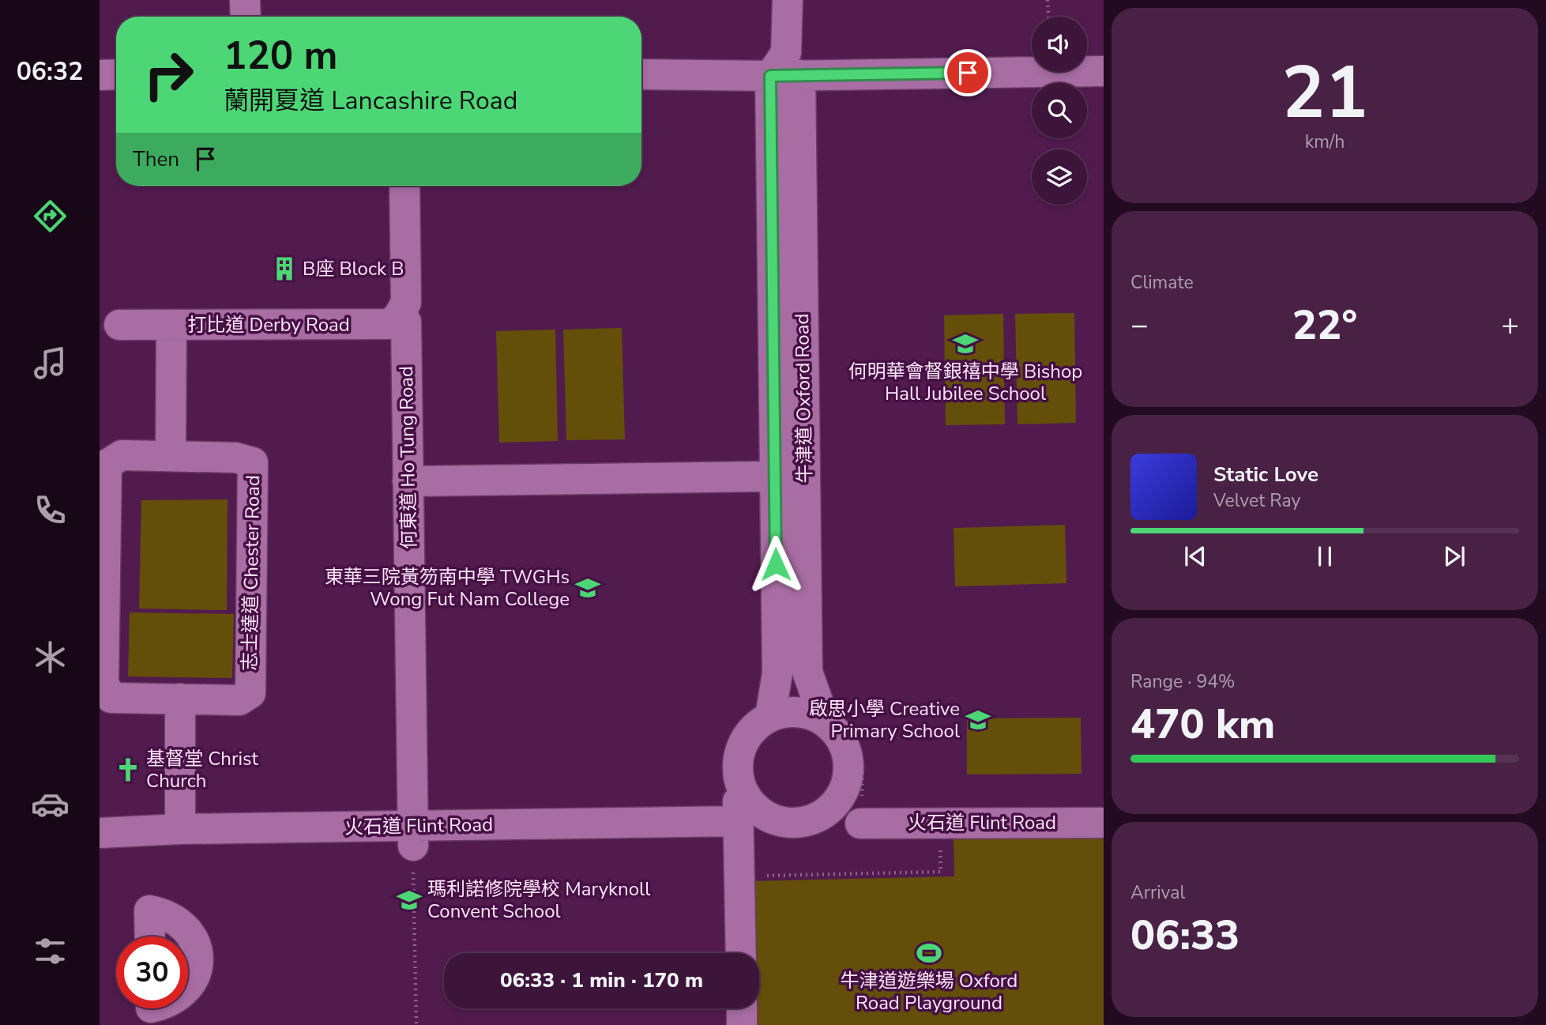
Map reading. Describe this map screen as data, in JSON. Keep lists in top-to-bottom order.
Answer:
{
  "streets": {
    "street": [
      "打比道 Derby Road",
      "牛津道 Oxford Road",
      "何東道 Ho Tung Road",
      "志士達道 Chester Road",
      "火石道 Flint Road"
    ]
  },
  "crossings": [
    ["打比道 Derby Road", "何東道 Ho Tung Road"],
    ["何東道 Ho Tung Road", "火石道 Flint Road"]
  ],
  "places": {
    "building": ["B座 Block B"],
    "school or university": [
      "何明華會督銀禧中學 Bishop Hall Jubilee School",
      "東華三院黃笏南中學 TWGHs Wong Fut Nam College",
      "啟思小學 Creative Primary School",
      "瑪利諾修院學校 Maryknoll Convent School"
    ],
    "church": ["基督堂 Christ Church"],
    "sports": ["牛津道遊樂場 Oxford Road Playground"]
  },
  "page": {
    "tabs": "06:32",
    "tile": [
      ["21", "km/h"],
      "Climate",
      ["Range · 94%", "470 km"],
      ["Arrival", "06:33"]
    ],
    "turn": ["120 m", "蘭開夏道 Lancashire Road"],
    "then": "Then",
    "heat": ["−", "22°", "+"],
    "song": ["Static Love", "Velvet Ray"],
    "limit": "30",
    "trip": "06:33 · 1 min · 170 m"
  }
}
